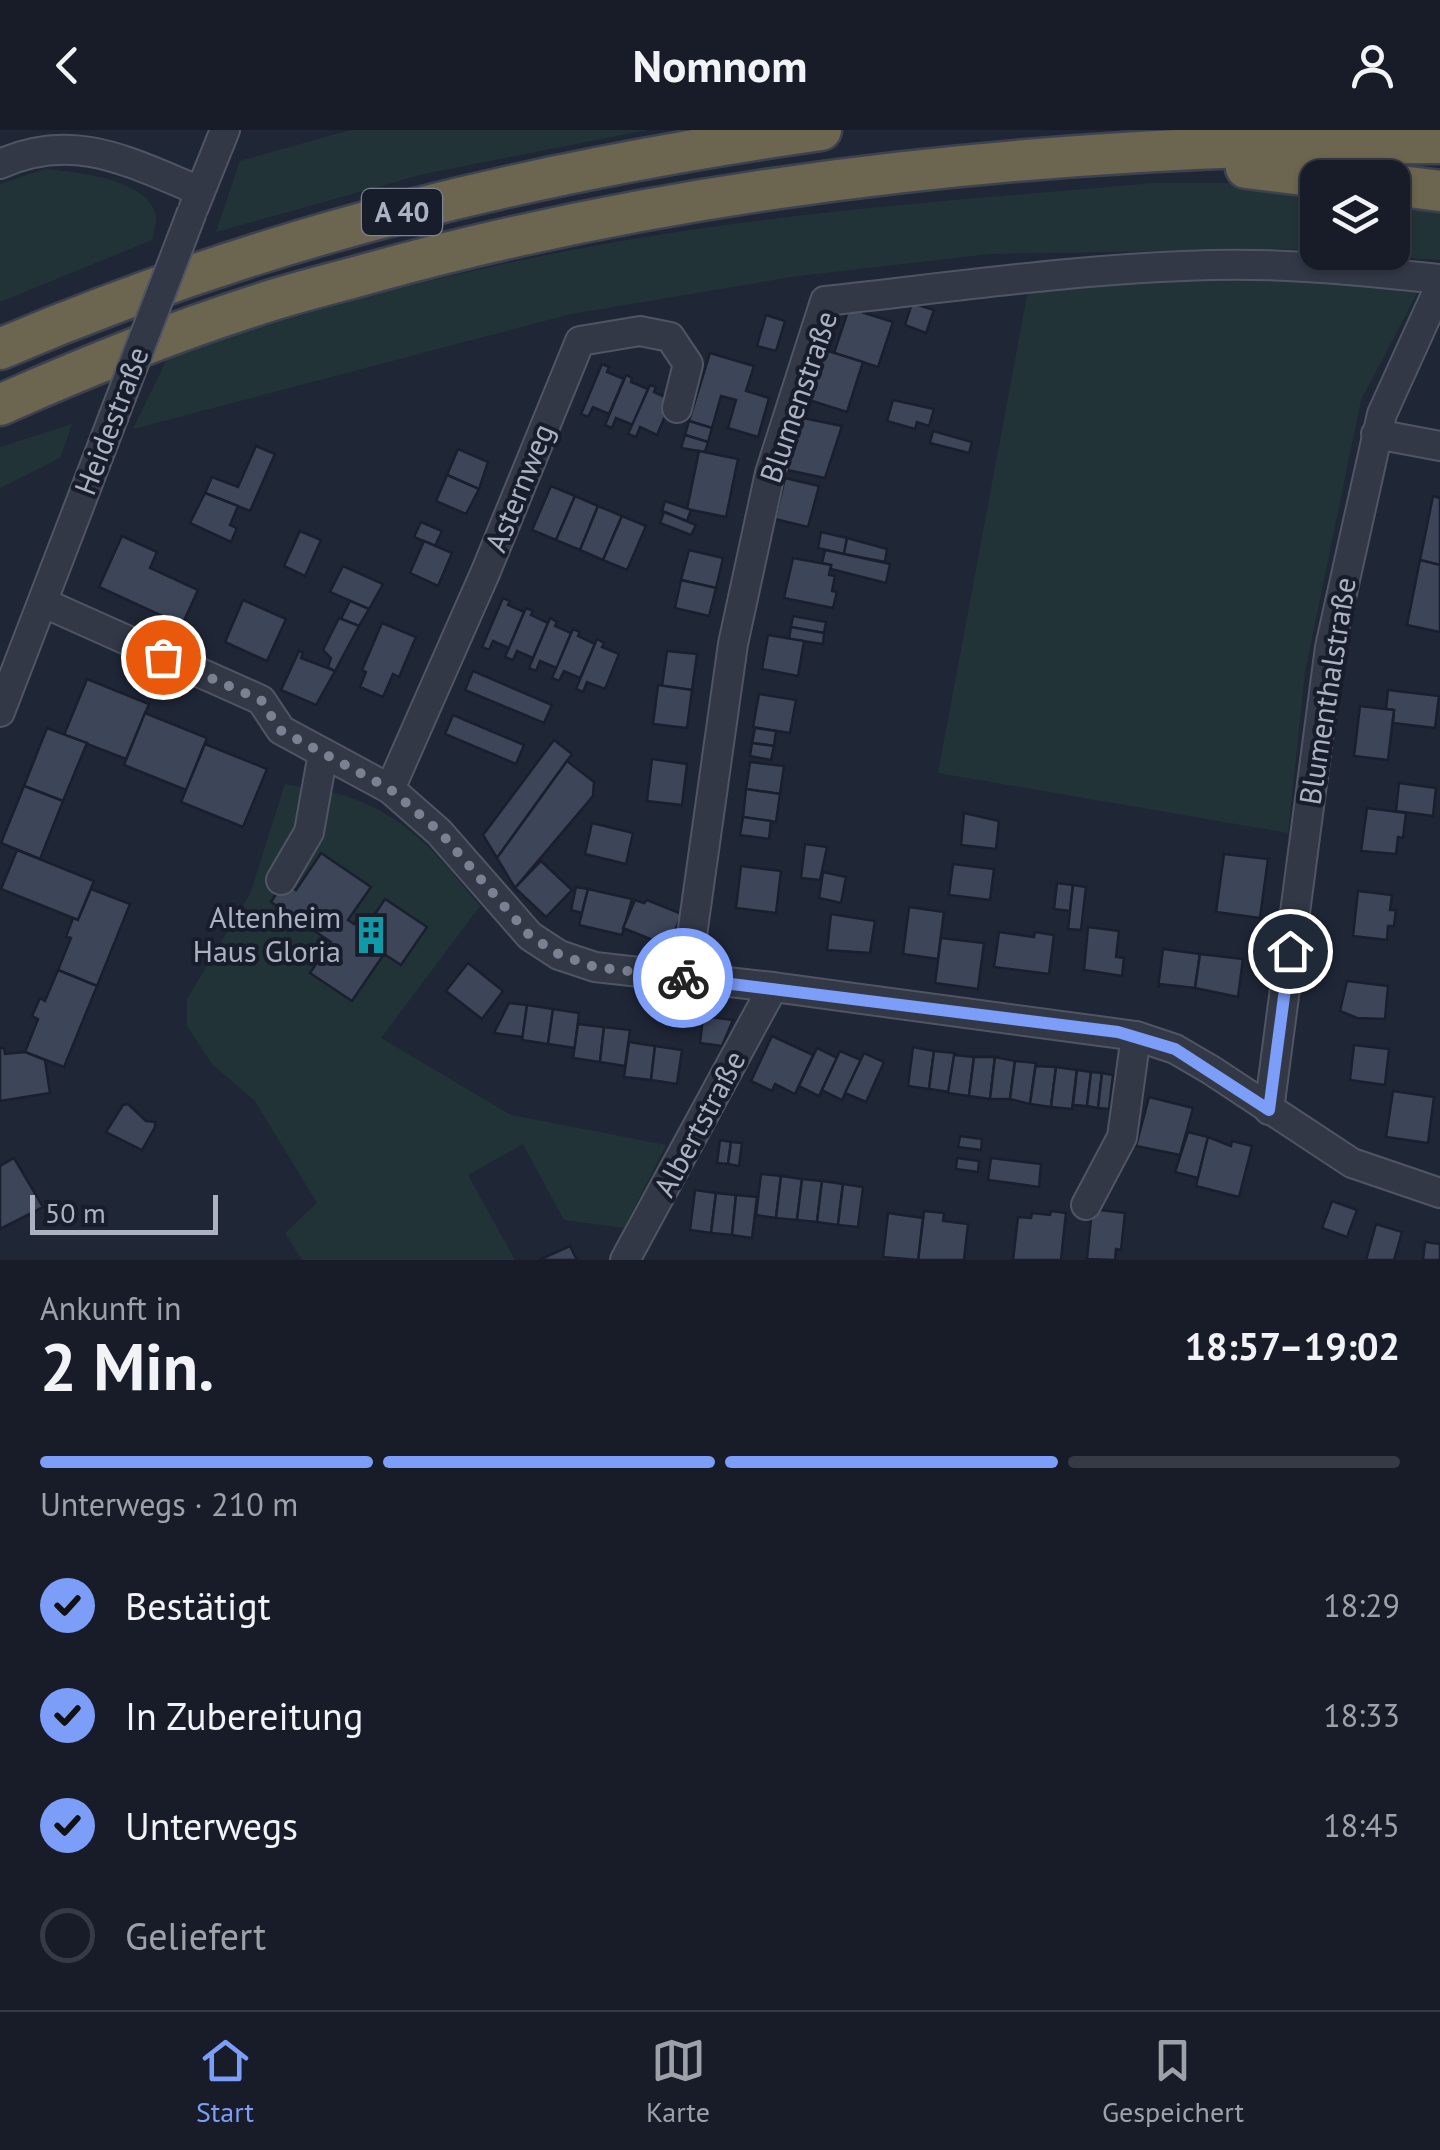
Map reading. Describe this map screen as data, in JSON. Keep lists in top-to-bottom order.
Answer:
{
  "streets": {
    "highway": ["A 40"],
    "street": [
      "Blumenstraße",
      "Heidestraße",
      "Asternweg",
      "Blumenthalstraße",
      "Albertstraße"
    ]
  },
  "crossings": [
    ["Blumenstraße", "Blumenthalstraße"]
  ],
  "places": {
    "building": ["Altenheim Haus Gloria"]
  },
  "scale_bar": "50 m",
  "page": {
    "header": "Nomnom",
    "scale": "50 m",
    "heading": ["2 Min.", "Ankunft in", "18:57–19:02"],
    "bar": "Unterwegs · 210 m",
    "list": [
      ["Bestätigt", "18:29"],
      ["In Zubereitung", "18:33"],
      ["Unterwegs", "18:45"],
      "Geliefert"
    ],
    "tabs": ["Start", "Karte", "Gespeichert"]
  }
}
